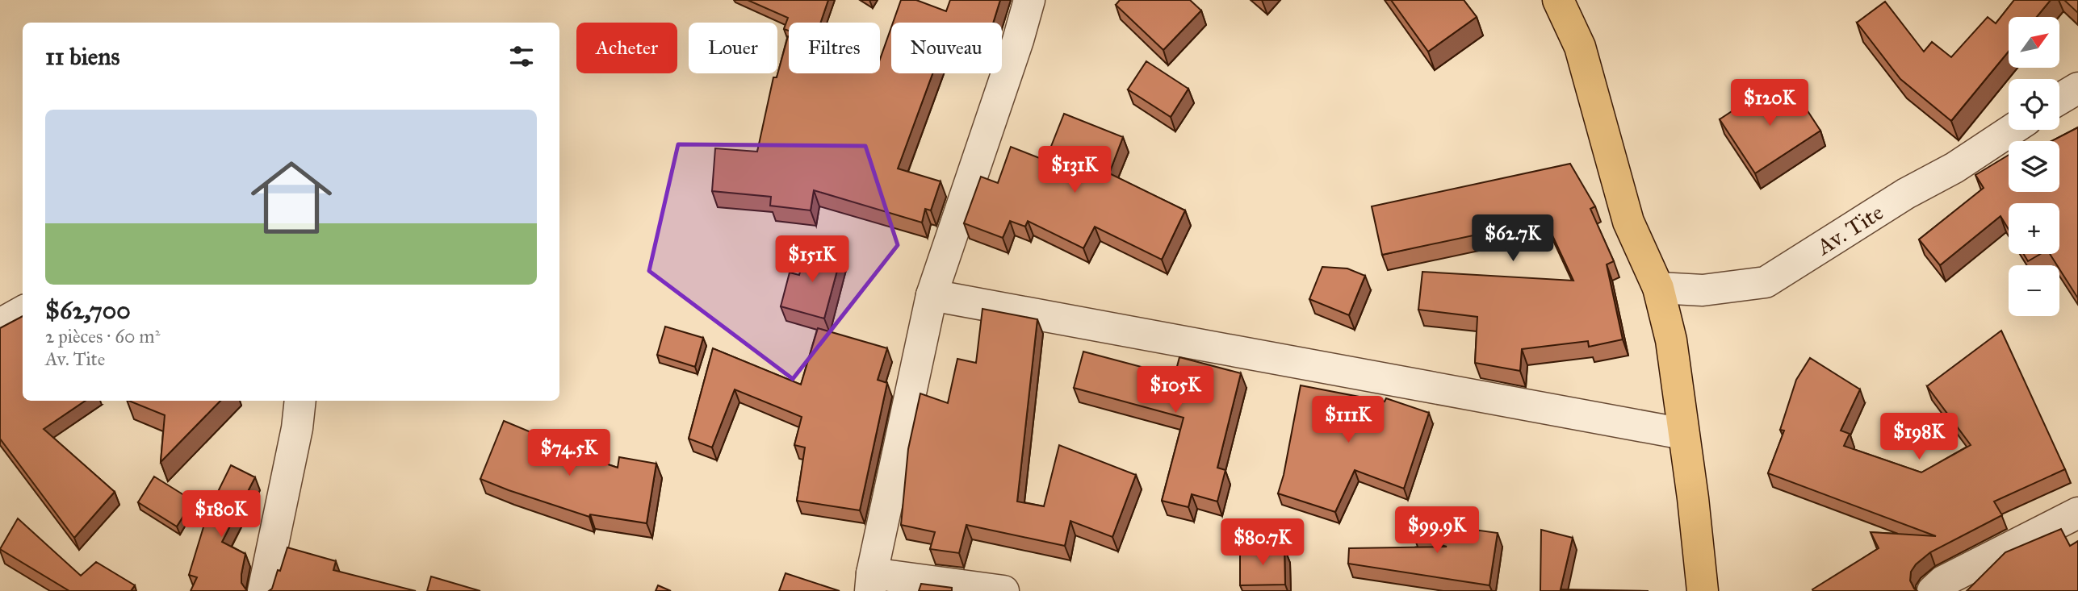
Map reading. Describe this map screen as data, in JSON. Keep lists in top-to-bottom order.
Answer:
{
  "streets": {
    "street": ["Av. Tite"]
  },
  "north": "top right",
  "page": {
    "map_buttons": ["+", "−"],
    "chip": [
      "Acheter",
      "Louer",
      "Filtres",
      "Nouveau"
    ],
    "heading": "11 biens",
    "price": [
      "$120K",
      "$131K",
      "$62.7K",
      "$151K",
      "$105K",
      "$111K",
      "$198K",
      "$74.5K",
      "$180K",
      "$99.9K",
      "$80.7K"
    ],
    "list": [
      {
        "name": "$62,700",
        "note": "2 pièces · 60 m² · Av. Tite"
      }
    ]
  }
}
